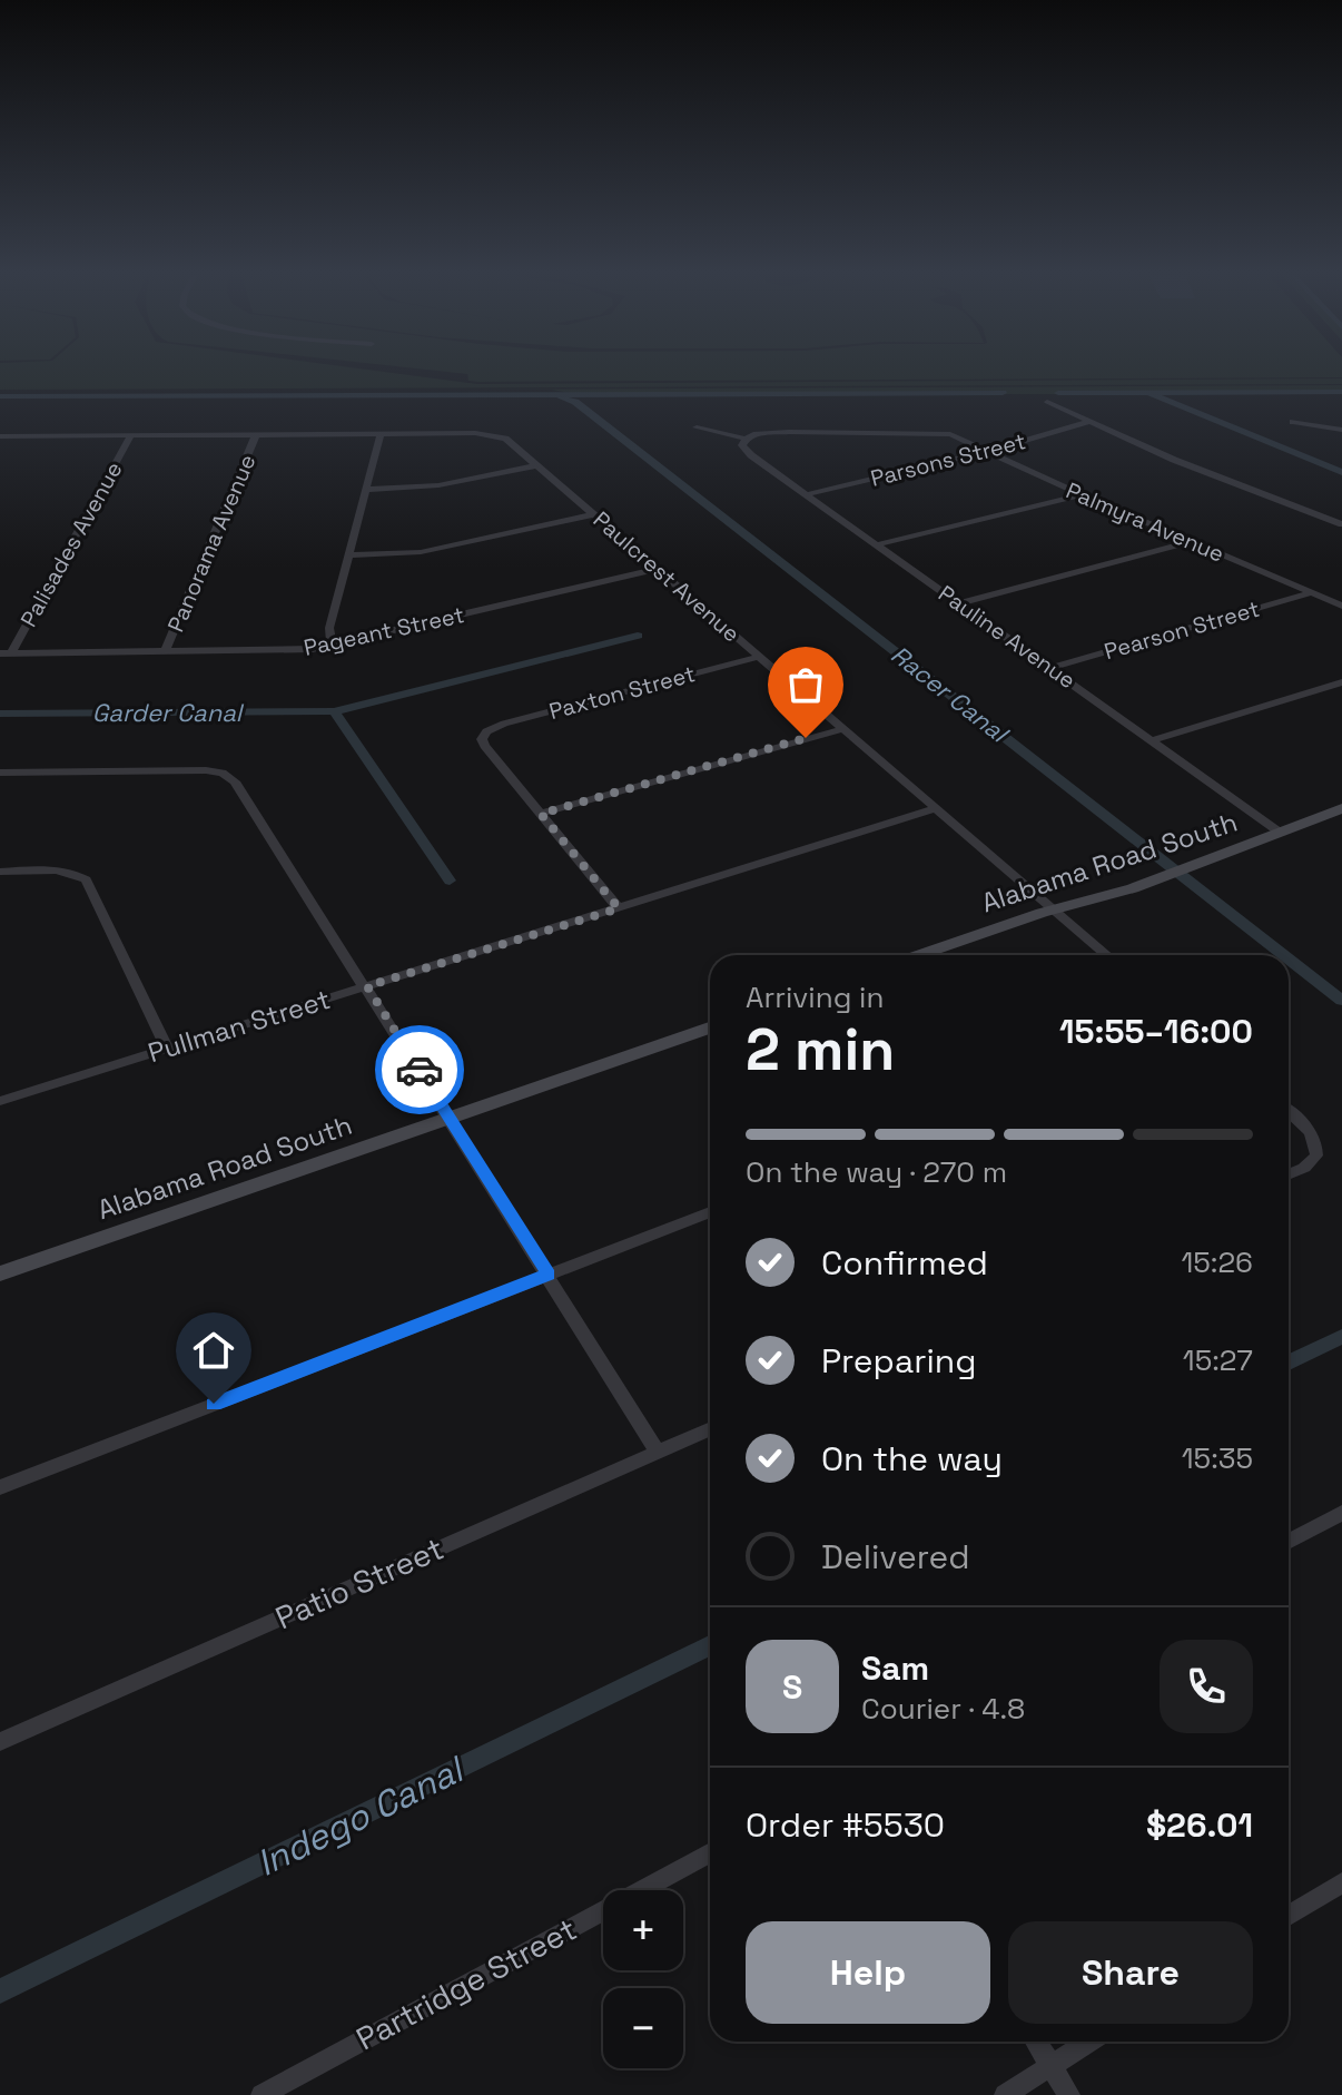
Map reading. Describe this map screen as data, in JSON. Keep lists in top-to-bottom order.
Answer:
{
  "streets": {
    "street": [
      "Parsons Street",
      "Palmyra Avenue",
      "Panorama Avenue",
      "Palisades Avenue",
      "Paulcrest Avenue",
      "Pearson Street",
      "Pageant Street",
      "Pauline Avenue",
      "Paxton Street",
      "Alabama Road South",
      "Pullman Street",
      "Patio Street",
      "Partridge Street"
    ]
  },
  "crossings": [
    ["Parsons Street", "Palmyra Avenue"],
    ["Parsons Street", "Pauline Avenue"],
    ["Palmyra Avenue", "Pearson Street"],
    ["Palmyra Avenue", "Pauline Avenue"],
    ["Panorama Avenue", "Pageant Street"],
    ["Palisades Avenue", "Pageant Street"],
    ["Paulcrest Avenue", "Pageant Street"],
    ["Paulcrest Avenue", "Paxton Street"],
    ["Paulcrest Avenue", "Alabama Road South"],
    ["Paulcrest Avenue", "Pullman Street"],
    ["Pearson Street", "Pauline Avenue"],
    ["Pauline Avenue", "Alabama Road South"]
  ],
  "water": ["Racer Canal", "Garder Canal", "Indego Canal"],
  "page": {
    "heading": ["2 min", "Arriving in", "15:55–16:00"],
    "panel": [
      "Sam",
      "Courier · 4.8",
      "Order #5530",
      "$26.01"
    ],
    "bar": "On the way · 270 m",
    "list": [
      ["Confirmed", "15:26"],
      ["Preparing", "15:27"],
      ["On the way", "15:35"],
      "Delivered"
    ],
    "round": "S",
    "map_buttons": ["+", "−"],
    "buttons": ["Help", "Share"]
  }
}
